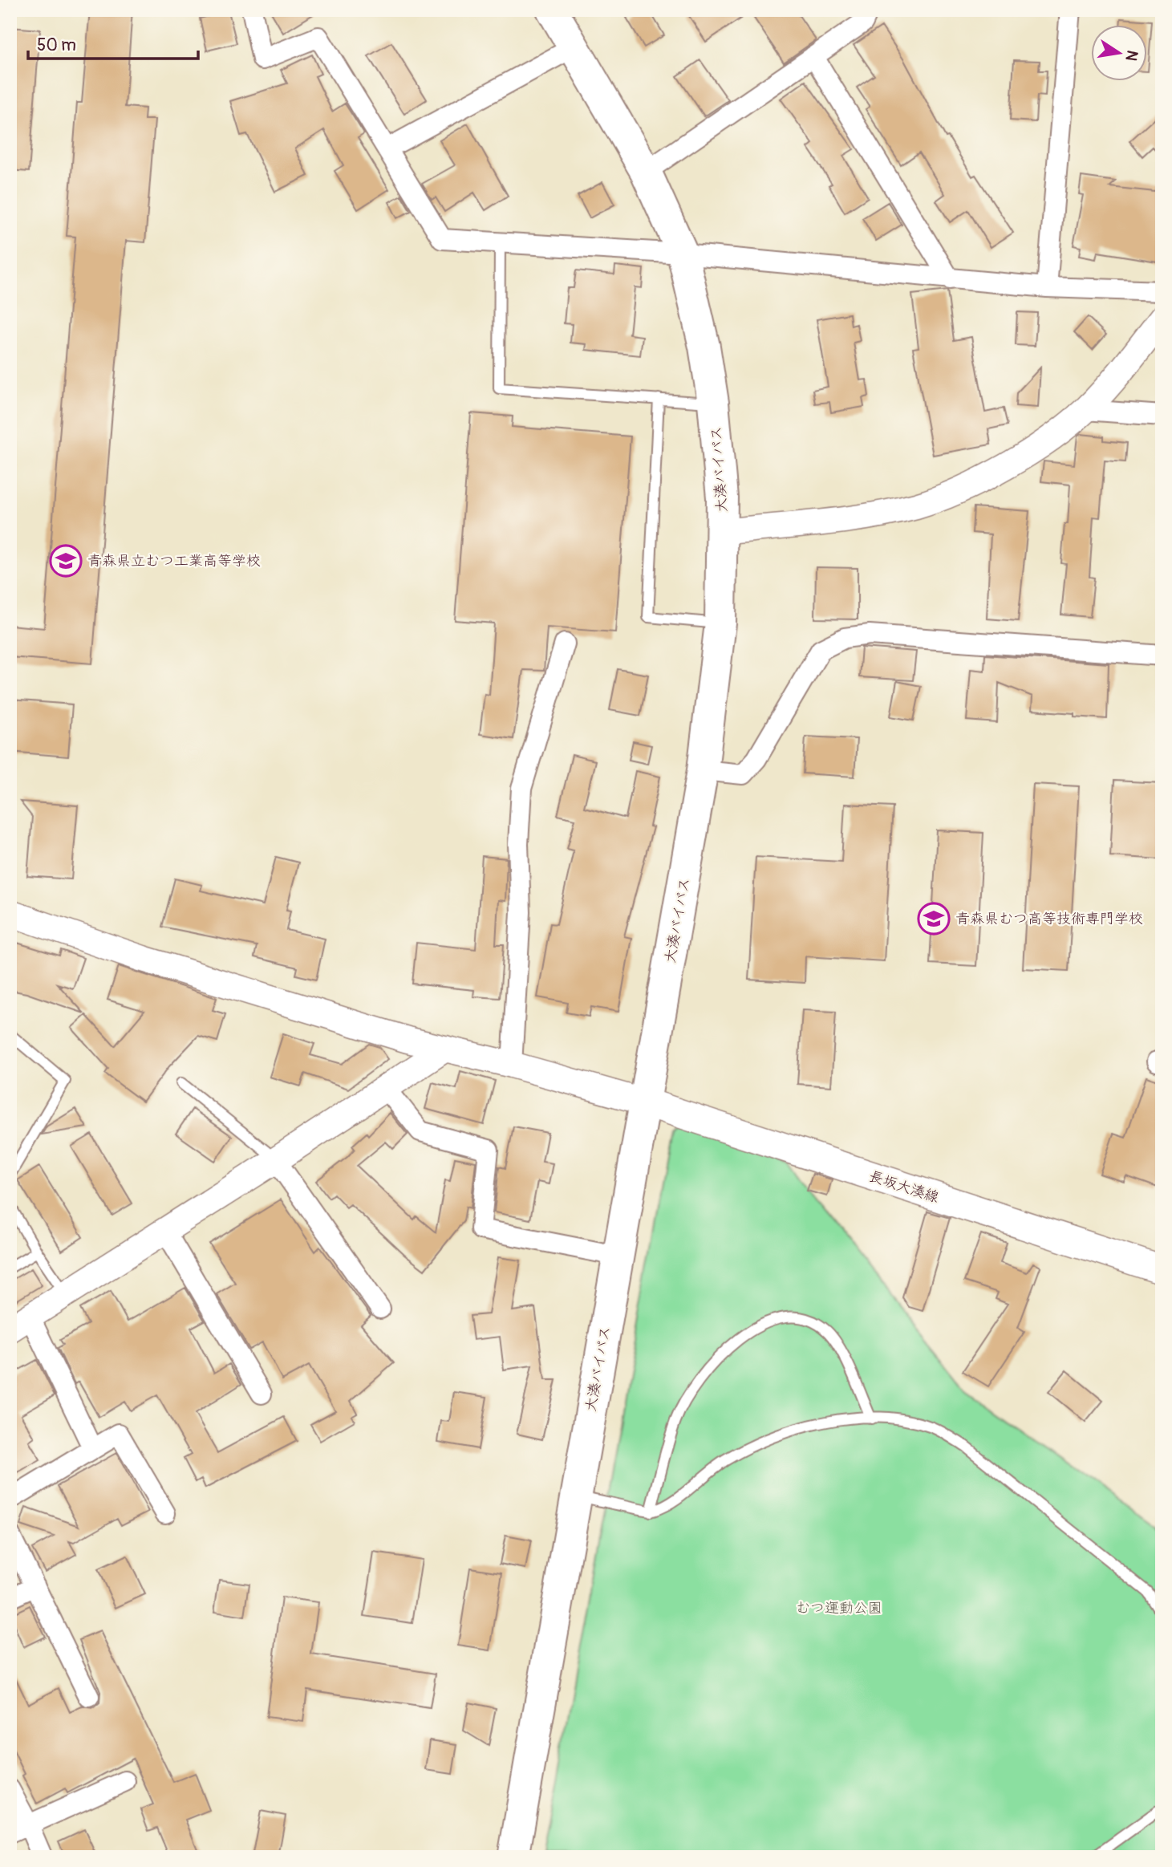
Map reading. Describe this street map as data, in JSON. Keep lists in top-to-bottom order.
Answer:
{
  "streets": {
    "highway": ["大湊バイパス"],
    "main road": ["長坂大湊線"]
  },
  "crossings": [
    ["大湊バイパス", "長坂大湊線"]
  ],
  "parks": ["むつ運動公園"],
  "places": {
    "school or university": ["青森県立むつ工業高等学校", "青森県むつ高等技術専門学校"]
  },
  "scale_bar": "50 m",
  "north": "right"
}
